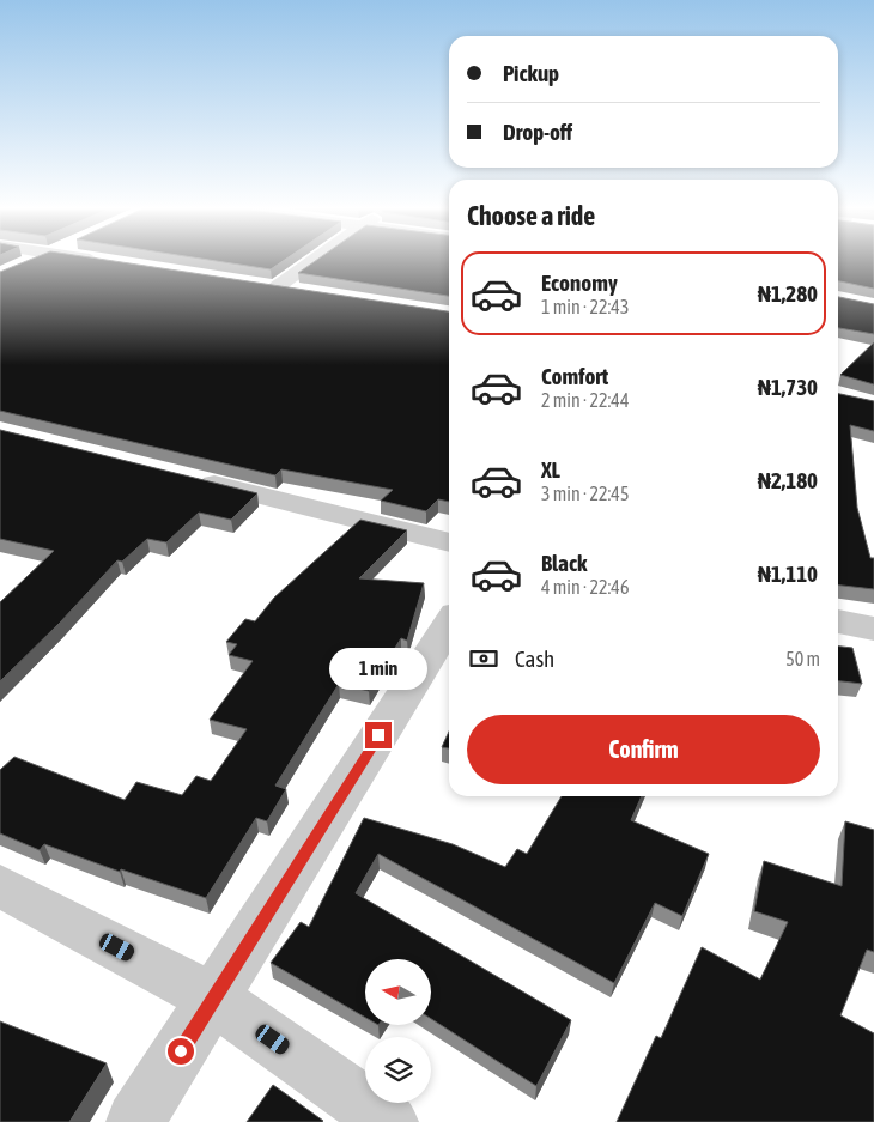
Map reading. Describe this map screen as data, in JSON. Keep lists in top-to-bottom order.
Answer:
{
  "north": "left",
  "page": {
    "banner": ["Pickup", "Drop-off"],
    "heading": "Choose a ride",
    "list": [
      {
        "name": "Economy",
        "note": "1 min · 22:43",
        "value": "₦1,280"
      },
      {
        "name": "Comfort",
        "note": "2 min · 22:44",
        "value": "₦1,730"
      },
      {
        "name": "XL",
        "note": "3 min · 22:45",
        "value": "₦2,180"
      },
      {
        "name": "Black",
        "note": "4 min · 22:46",
        "value": "₦1,110"
      }
    ],
    "pay": ["Cash", "50 m"],
    "bubble": "1 min",
    "buttons": "Confirm"
  }
}
